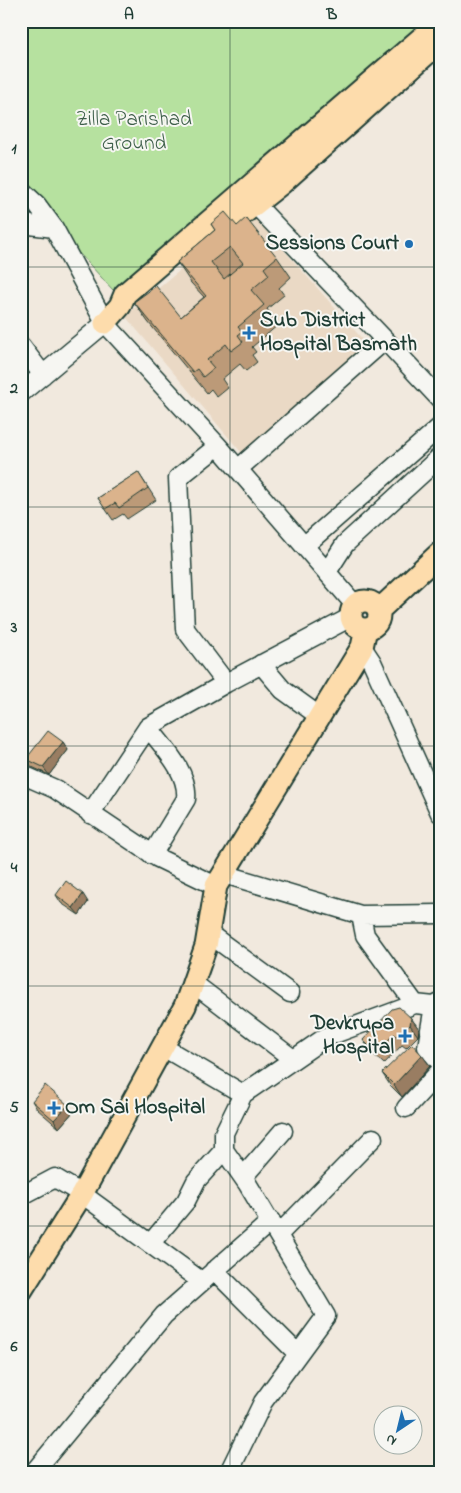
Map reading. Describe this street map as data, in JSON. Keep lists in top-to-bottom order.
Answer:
{
  "parks": ["Zilla Parishad Ground"],
  "places": {
    "other": ["Sessions Court"],
    "health": ["Sub District Hospital Basmath", "Devkrupa Hospital", "Om Sai Hospital"]
  },
  "north": "bottom left",
  "grid": {
    "columns": ["A", "B"],
    "rows": [
      "1",
      "2",
      "3",
      "4",
      "5",
      "6"
    ]
  }
}
